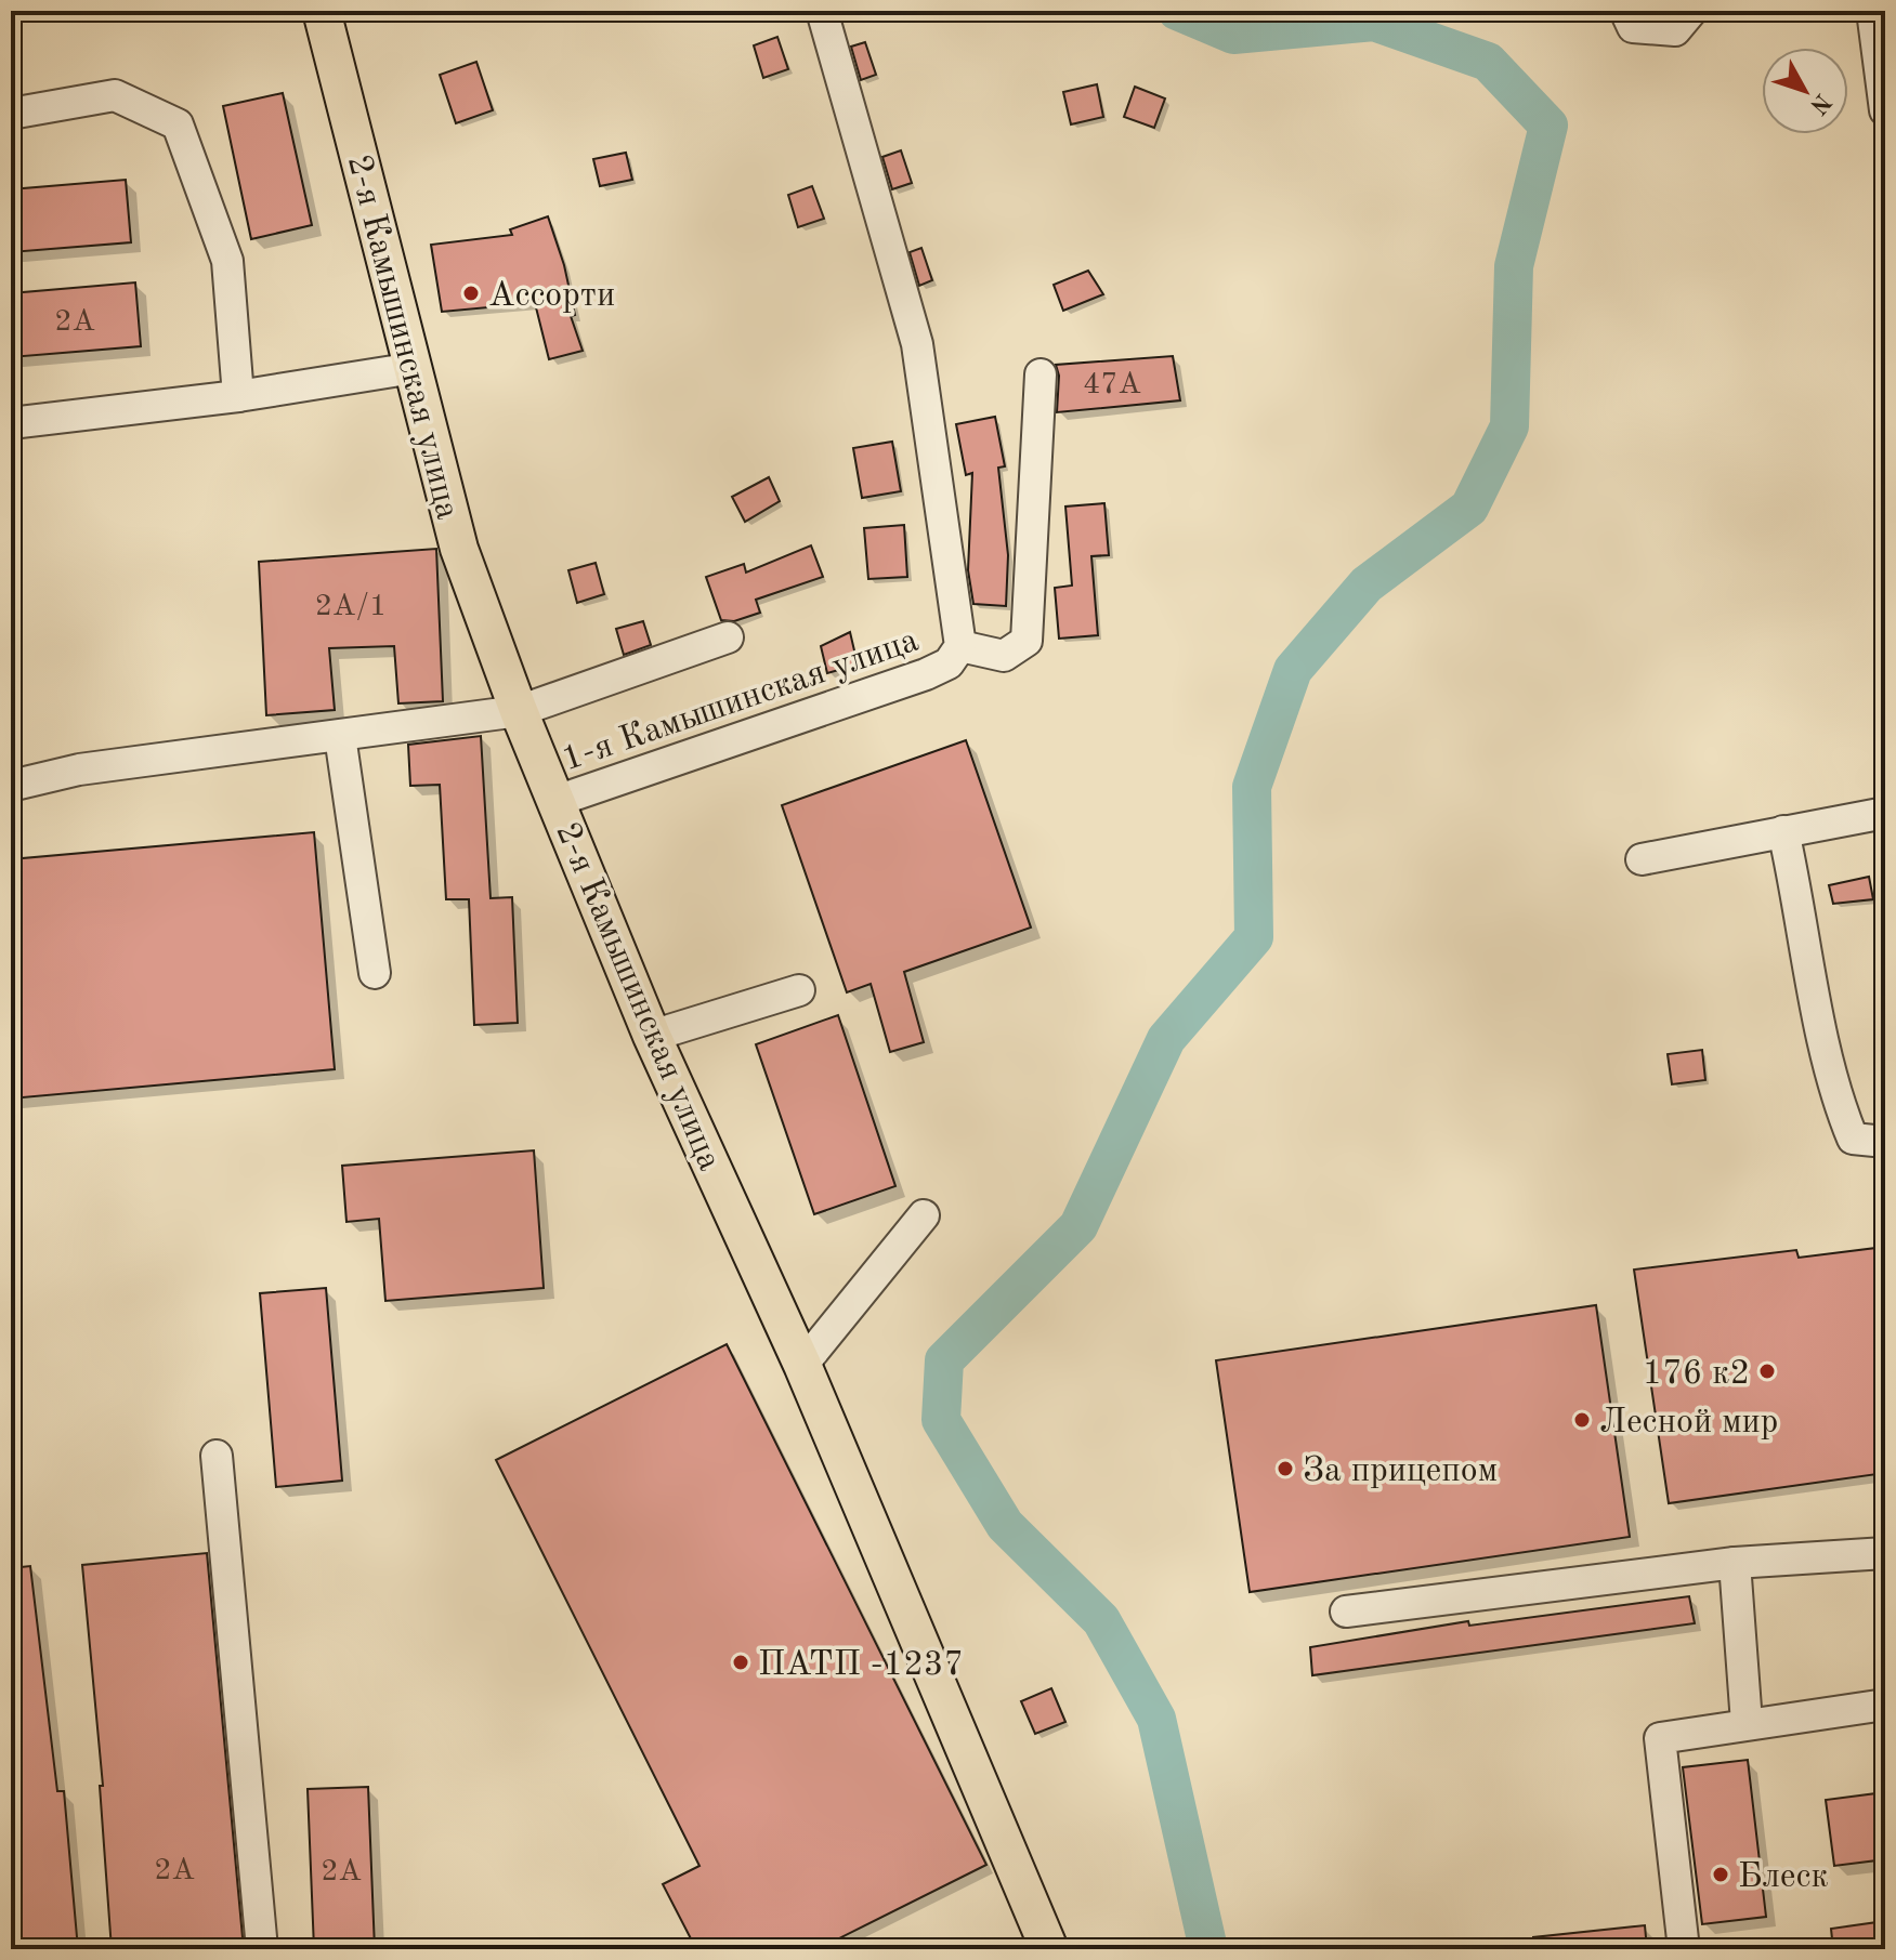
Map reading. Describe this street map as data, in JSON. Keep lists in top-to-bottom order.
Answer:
{
  "streets": {
    "main road": ["2-я Камышинская улица"],
    "street": ["1-я Камышинская улица"]
  },
  "crossings": [
    ["2-я Камышинская улица", "1-я Камышинская улица"]
  ],
  "places": [
    "Ассорти",
    "176 к2",
    "Лесной мир",
    "За прицепом",
    "ПАТП -1237",
    "Блеск"
  ],
  "house_numbers": [
    "2А",
    "47А",
    "2А/1",
    "2А",
    "2А"
  ],
  "north": "bottom right"
}
